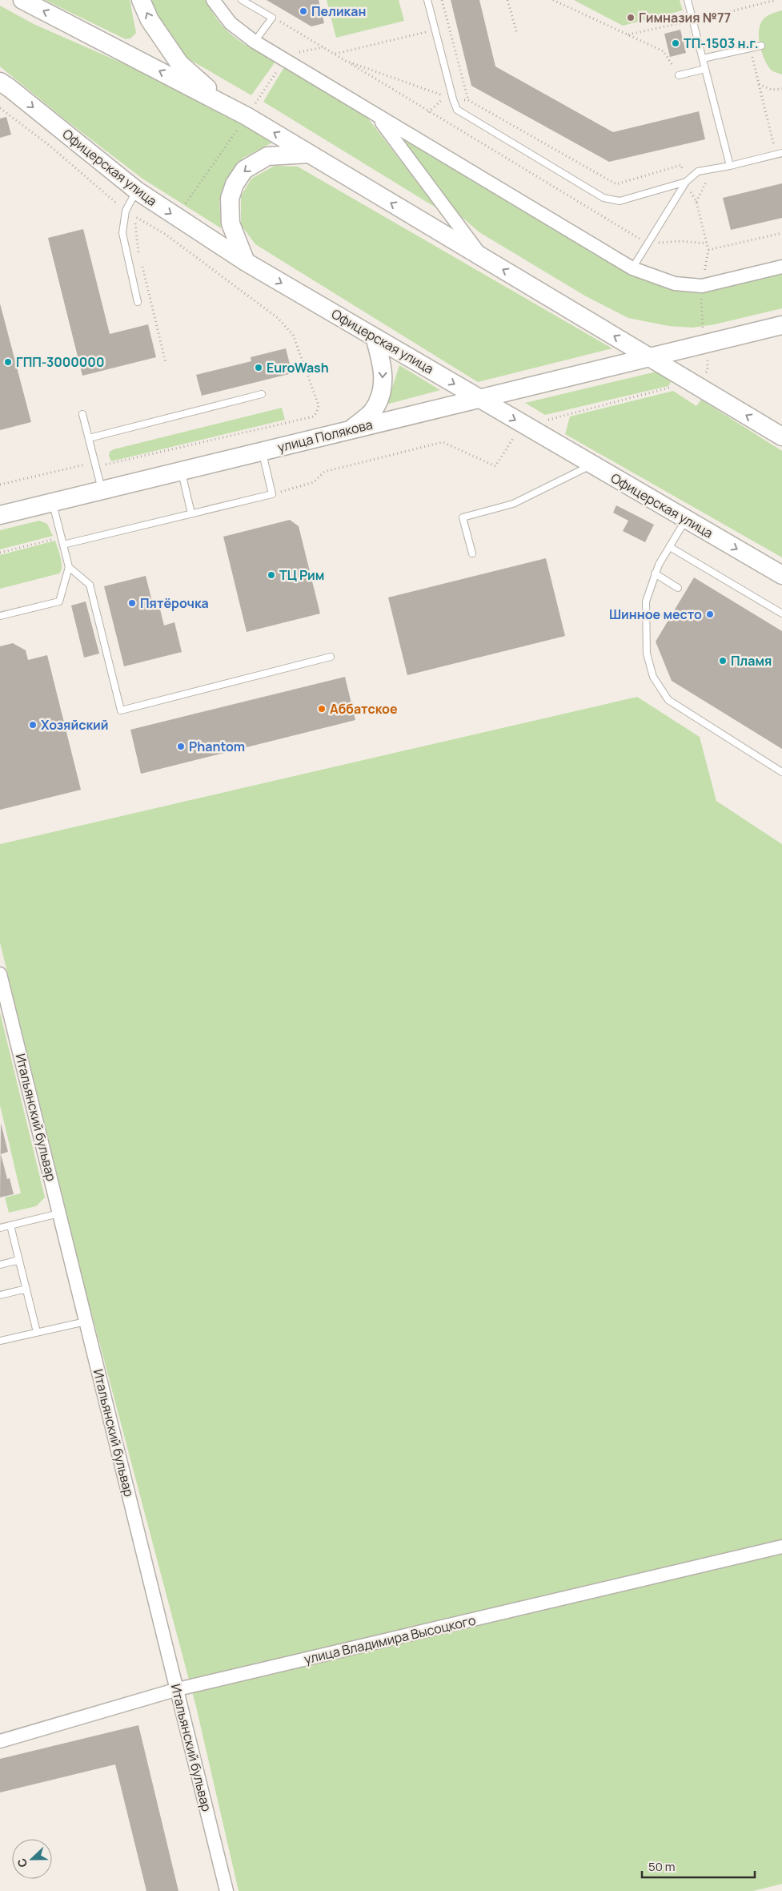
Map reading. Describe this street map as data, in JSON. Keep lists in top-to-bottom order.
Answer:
{
  "streets": {
    "main road": ["Офицерская улица", "улица Полякова"],
    "street": ["Итальянский бульвар", "улица Владимира Высоцкого"]
  },
  "crossings": [
    ["Офицерская улица", "улица Полякова"],
    ["Итальянский бульвар", "улица Владимира Высоцкого"]
  ],
  "places": [
    "Пеликан",
    "Гимназия №77",
    "ТП-1503 н.г.",
    "ГПП-3000000",
    "EuroWash",
    "ТЦ Рим",
    "Пятёрочка",
    "Шинное место",
    "Пламя",
    "Аббатское",
    "Хозяйский",
    "Phantom"
  ],
  "scale_bar": "50 m",
  "north": "left"
}
